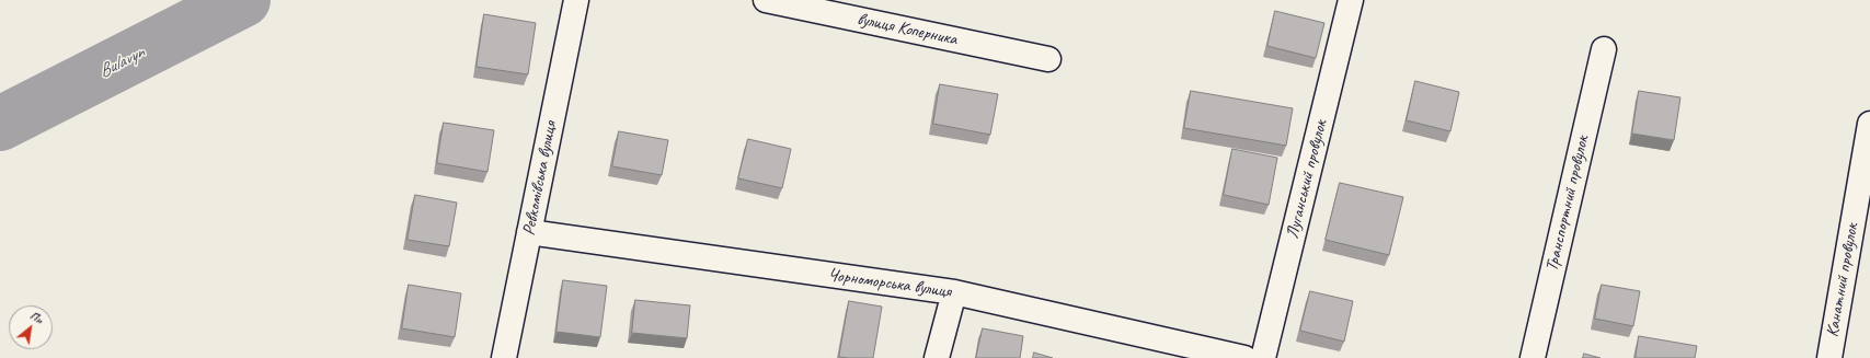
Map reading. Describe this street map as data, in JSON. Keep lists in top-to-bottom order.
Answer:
{
  "streets": {
    "street": [
      "вулиця Коперника",
      "Ревкомівська вулиця",
      "Луганський провулок",
      "Транспортний провулок",
      "Канатний провулок",
      "Чорноморська вулиця"
    ]
  },
  "crossings": [
    ["Ревкомівська вулиця", "Чорноморська вулиця"]
  ],
  "water": ["Bulavyn"],
  "north": "top right"
}
